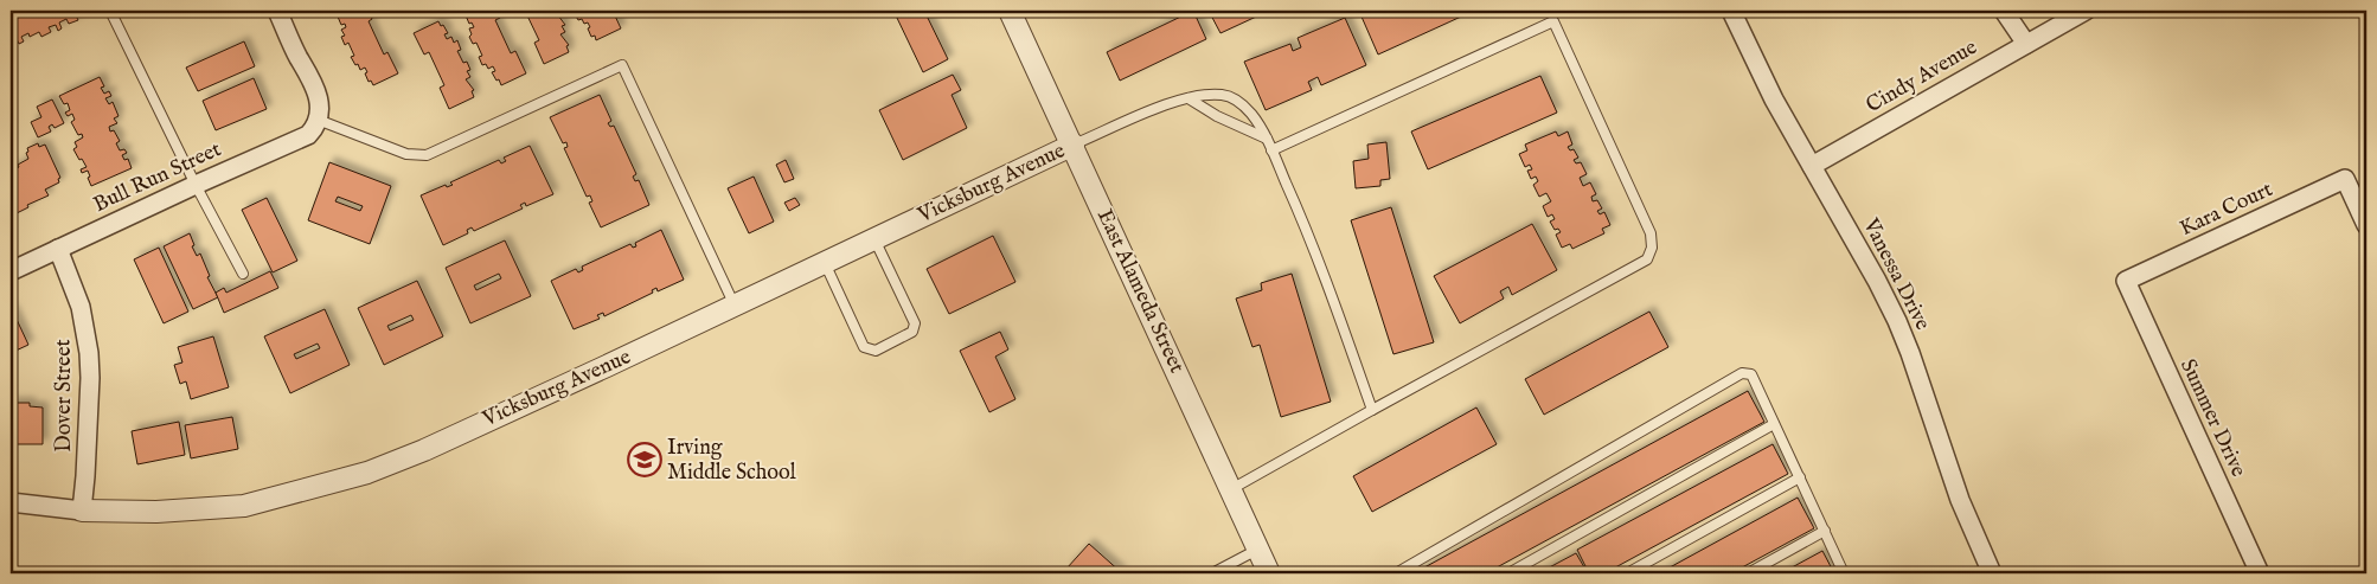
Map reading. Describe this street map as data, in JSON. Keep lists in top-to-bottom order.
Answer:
{
  "streets": {
    "street": [
      "Cindy Avenue",
      "Bull Run Street",
      "Vicksburg Avenue",
      "Kara Court",
      "Vanessa Drive",
      "East Alameda Street",
      "Dover Street",
      "Summer Drive"
    ]
  },
  "crossings": [
    ["Cindy Avenue", "Vanessa Drive"],
    ["Bull Run Street", "Dover Street"],
    ["Vicksburg Avenue", "East Alameda Street"],
    ["Vicksburg Avenue", "Dover Street"],
    ["Kara Court", "Summer Drive"]
  ],
  "places": {
    "school or university": ["Irving Middle School"]
  }
}
